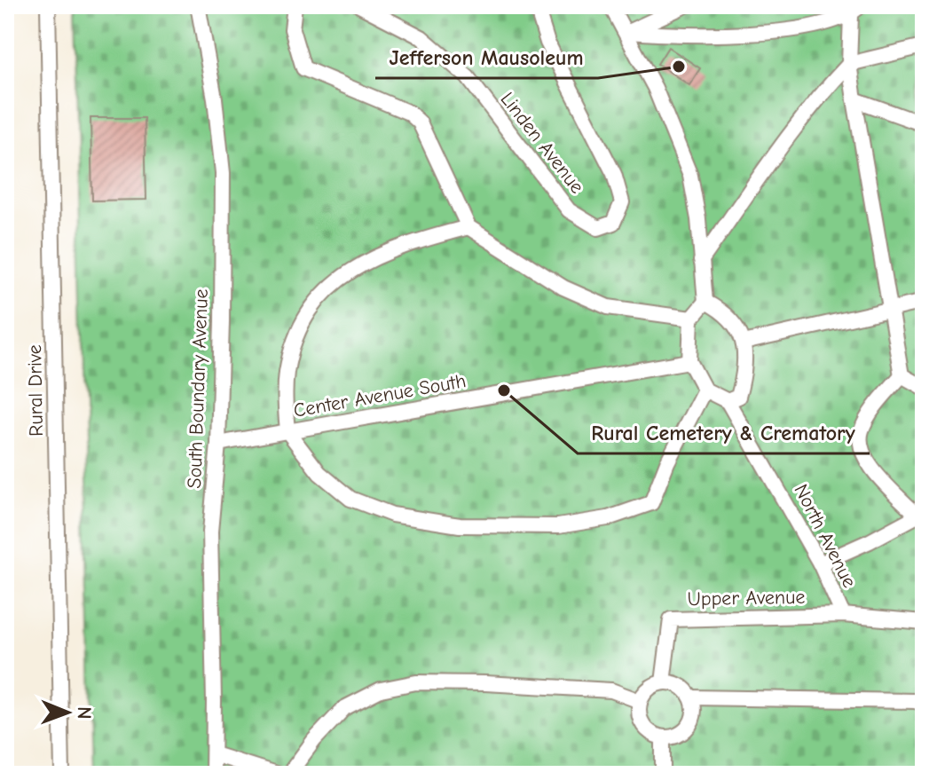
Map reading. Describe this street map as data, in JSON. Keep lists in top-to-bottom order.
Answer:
{
  "streets": {
    "lane": [
      "Linden Avenue",
      "South Boundary Avenue",
      "Rural Drive",
      "Center Avenue South",
      "North Avenue",
      "Upper Avenue"
    ]
  },
  "crossings": [
    ["South Boundary Avenue", "Center Avenue South"],
    ["North Avenue", "Upper Avenue"]
  ],
  "places": ["Jefferson Mausoleum", "Rural Cemetery & Crematory"],
  "north": "right"
}
